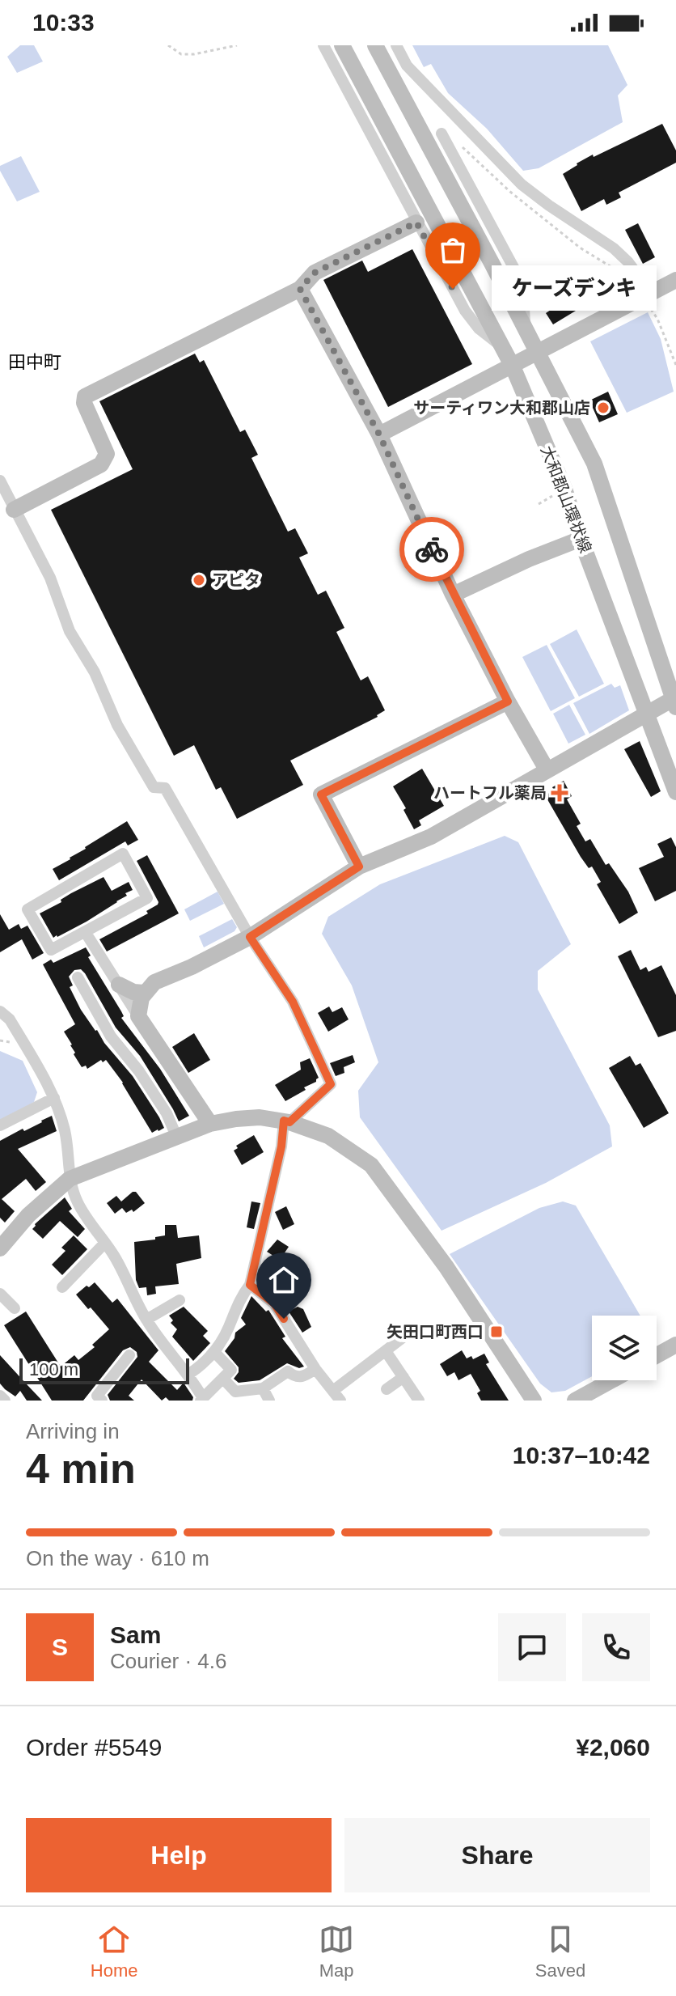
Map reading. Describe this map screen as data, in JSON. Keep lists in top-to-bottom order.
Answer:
{
  "streets": {
    "street": ["大和郡山環状線"]
  },
  "districts": ["田中町"],
  "places": {
    "other": ["ケーズデンキ", "サーティワン大和郡山店", "アピタ"],
    "health": ["ハートフル薬局"],
    "transit": ["矢田口町西口"]
  },
  "scale_bar": "100 m",
  "page": {
    "status": "10:33",
    "bubble": "ケーズデンキ",
    "scale": "100 m",
    "heading": ["4 min", "Arriving in", "10:37–10:42"],
    "panel": [
      "Sam",
      "Courier · 4.6",
      "Order #5549",
      "¥2,060"
    ],
    "bar": "On the way · 610 m",
    "round": "S",
    "buttons": ["Help", "Share"],
    "tabs": ["Home", "Map", "Saved"]
  }
}
